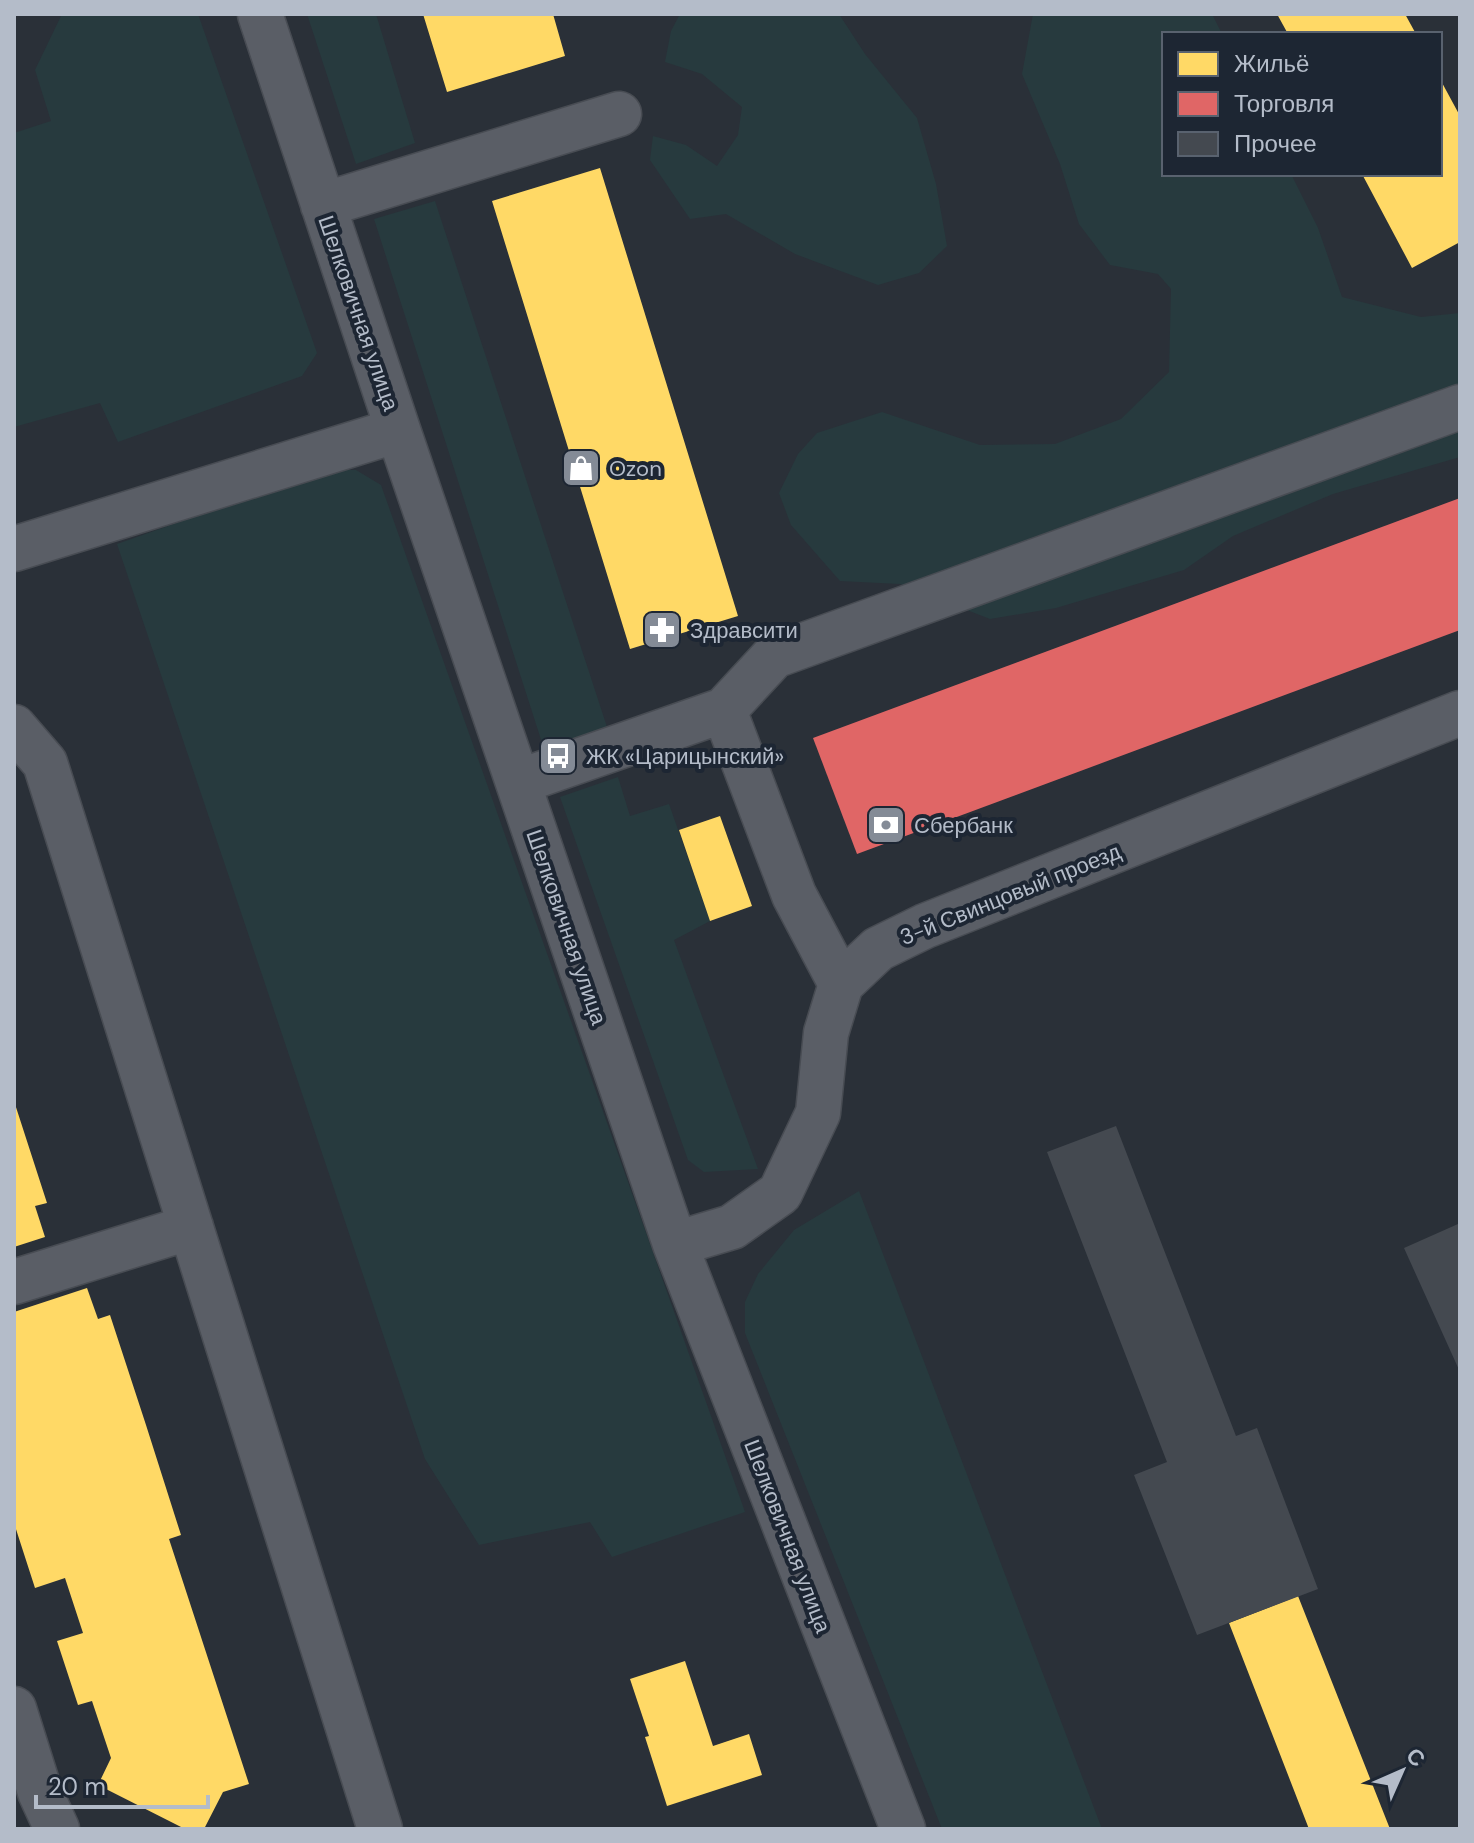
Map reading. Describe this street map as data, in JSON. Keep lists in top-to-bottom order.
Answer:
{
  "streets": {
    "street": ["Шелковичная улица", "3-й Свинцовый проезд"]
  },
  "crossings": [
    ["Шелковичная улица", "3-й Свинцовый проезд"]
  ],
  "places": {
    "shop": ["Ozon"],
    "pharmacy": ["Здравсити"],
    "bus stop": ["ЖК «Царицынский»"],
    "bank": ["Сбербанк"]
  },
  "legend": ["Жильё", "Торговля", "Прочее"],
  "scale_bar": "20 m",
  "north": "top right"
}
